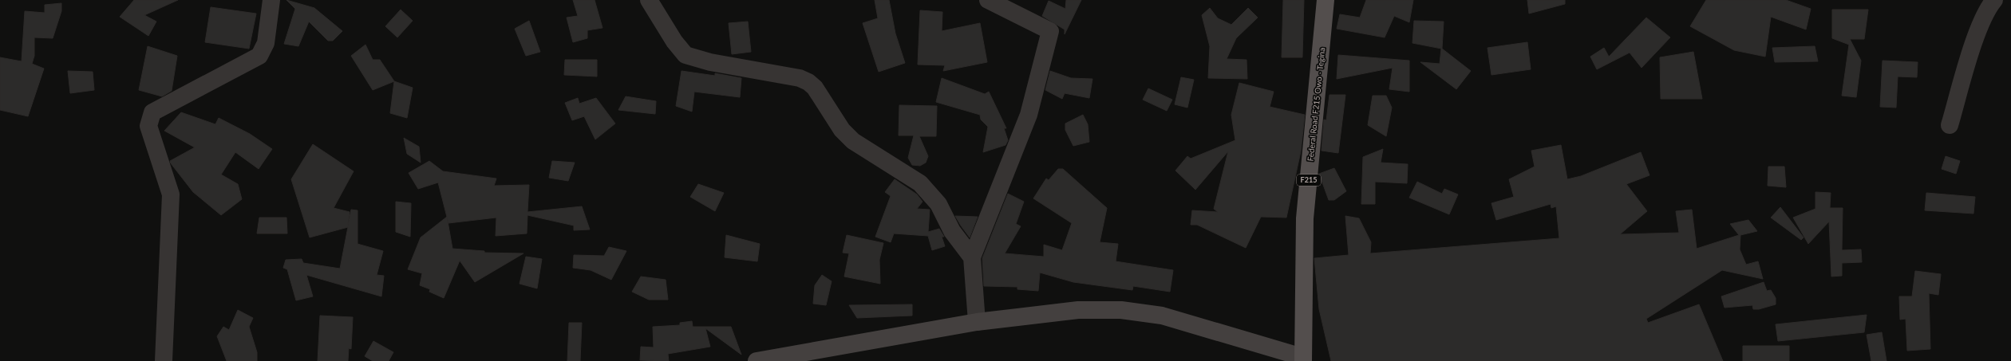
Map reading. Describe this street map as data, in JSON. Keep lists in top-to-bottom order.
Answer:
{
  "streets": {
    "main road": ["Federal Road F215 Owo - Tegina", "F215"]
  }
}
